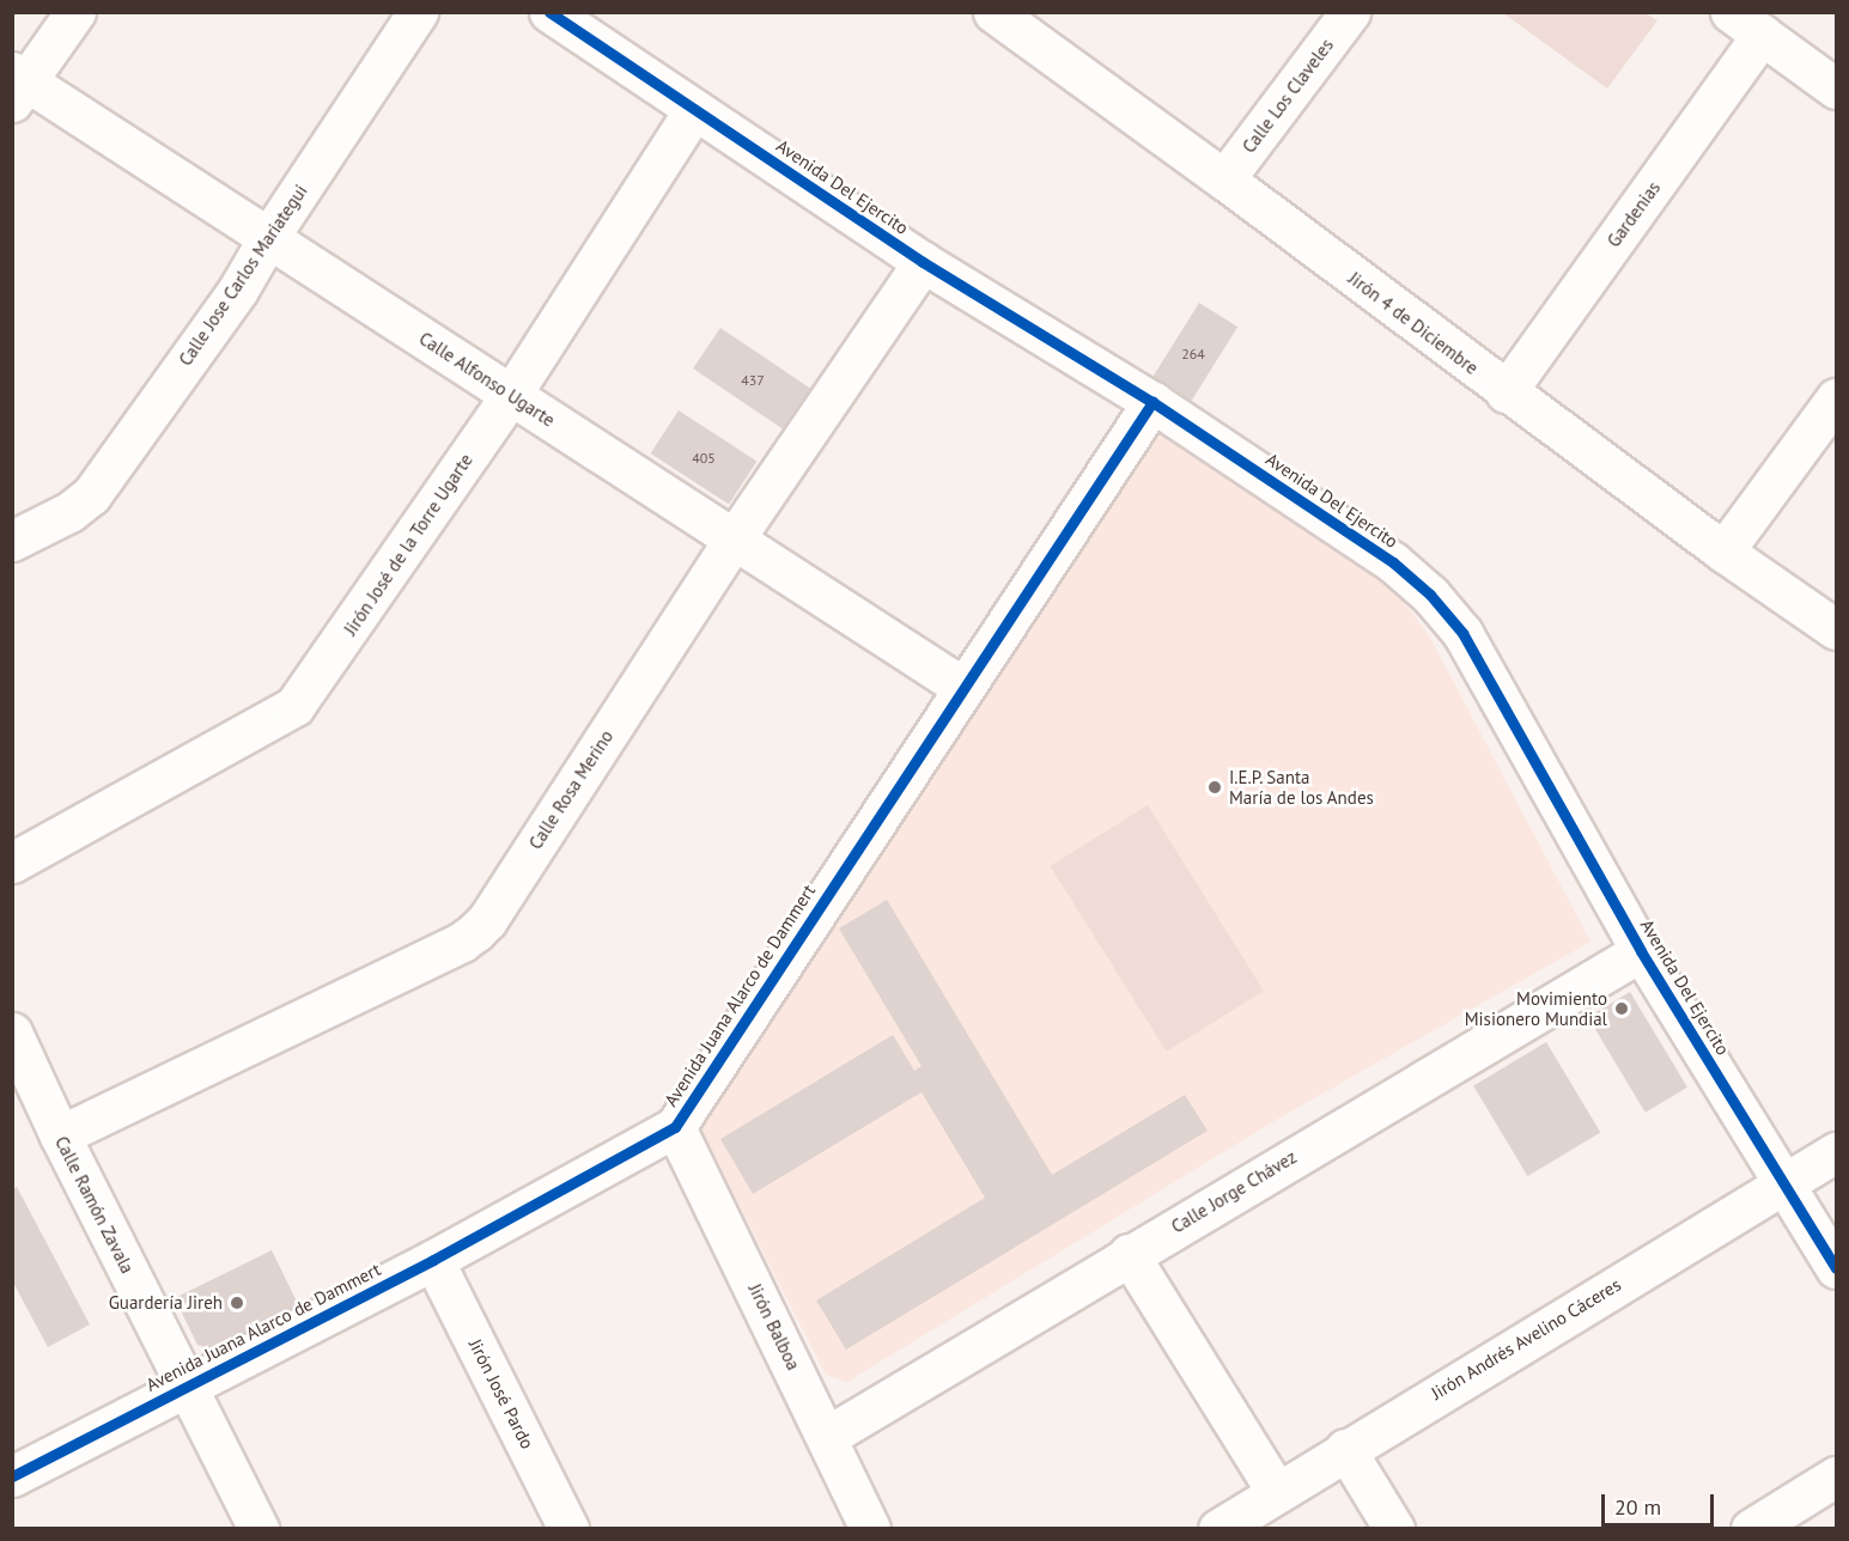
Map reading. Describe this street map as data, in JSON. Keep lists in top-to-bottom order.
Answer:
{
  "streets": {
    "street": [
      "Calle Los Claveles",
      "Avenida Del Ejercito",
      "Gardenias",
      "Calle Jose Carlos Mariategui",
      "Jirón 4 de Diciembre",
      "Calle Alfonso Ugarte",
      "Jirón José de la Torre Ugarte",
      "Calle Rosa Merino",
      "Avenida Juana Alarco de Dammert",
      "Calle Jorge Chávez",
      "Calle Ramón Zavala",
      "Jirón Balboa",
      "Jirón Andrés Avelino Cáceres",
      "Jirón José Pardo"
    ]
  },
  "crossings": [
    ["Calle Los Claveles", "Jirón 4 de Diciembre"],
    ["Avenida Del Ejercito", "Jirón José de la Torre Ugarte"],
    ["Avenida Del Ejercito", "Calle Rosa Merino"],
    ["Avenida Del Ejercito", "Avenida Juana Alarco de Dammert"],
    ["Avenida Del Ejercito", "Calle Jorge Chávez"],
    ["Avenida Del Ejercito", "Jirón Andrés Avelino Cáceres"],
    ["Gardenias", "Jirón 4 de Diciembre"],
    ["Calle Jose Carlos Mariategui", "Calle Alfonso Ugarte"],
    ["Calle Alfonso Ugarte", "Jirón José de la Torre Ugarte"],
    ["Calle Alfonso Ugarte", "Calle Rosa Merino"],
    ["Calle Alfonso Ugarte", "Avenida Juana Alarco de Dammert"],
    ["Calle Rosa Merino", "Calle Ramón Zavala"],
    ["Avenida Juana Alarco de Dammert", "Calle Ramón Zavala"],
    ["Avenida Juana Alarco de Dammert", "Jirón Balboa"],
    ["Avenida Juana Alarco de Dammert", "Jirón José Pardo"],
    ["Calle Jorge Chávez", "Jirón Balboa"]
  ],
  "places": ["I.E.P. Santa María de los Andes", "Movimiento Misionero Mundial", "Guardería Jireh"],
  "house_numbers": ["264", "437", "405"],
  "scale_bar": "20 m"
}
